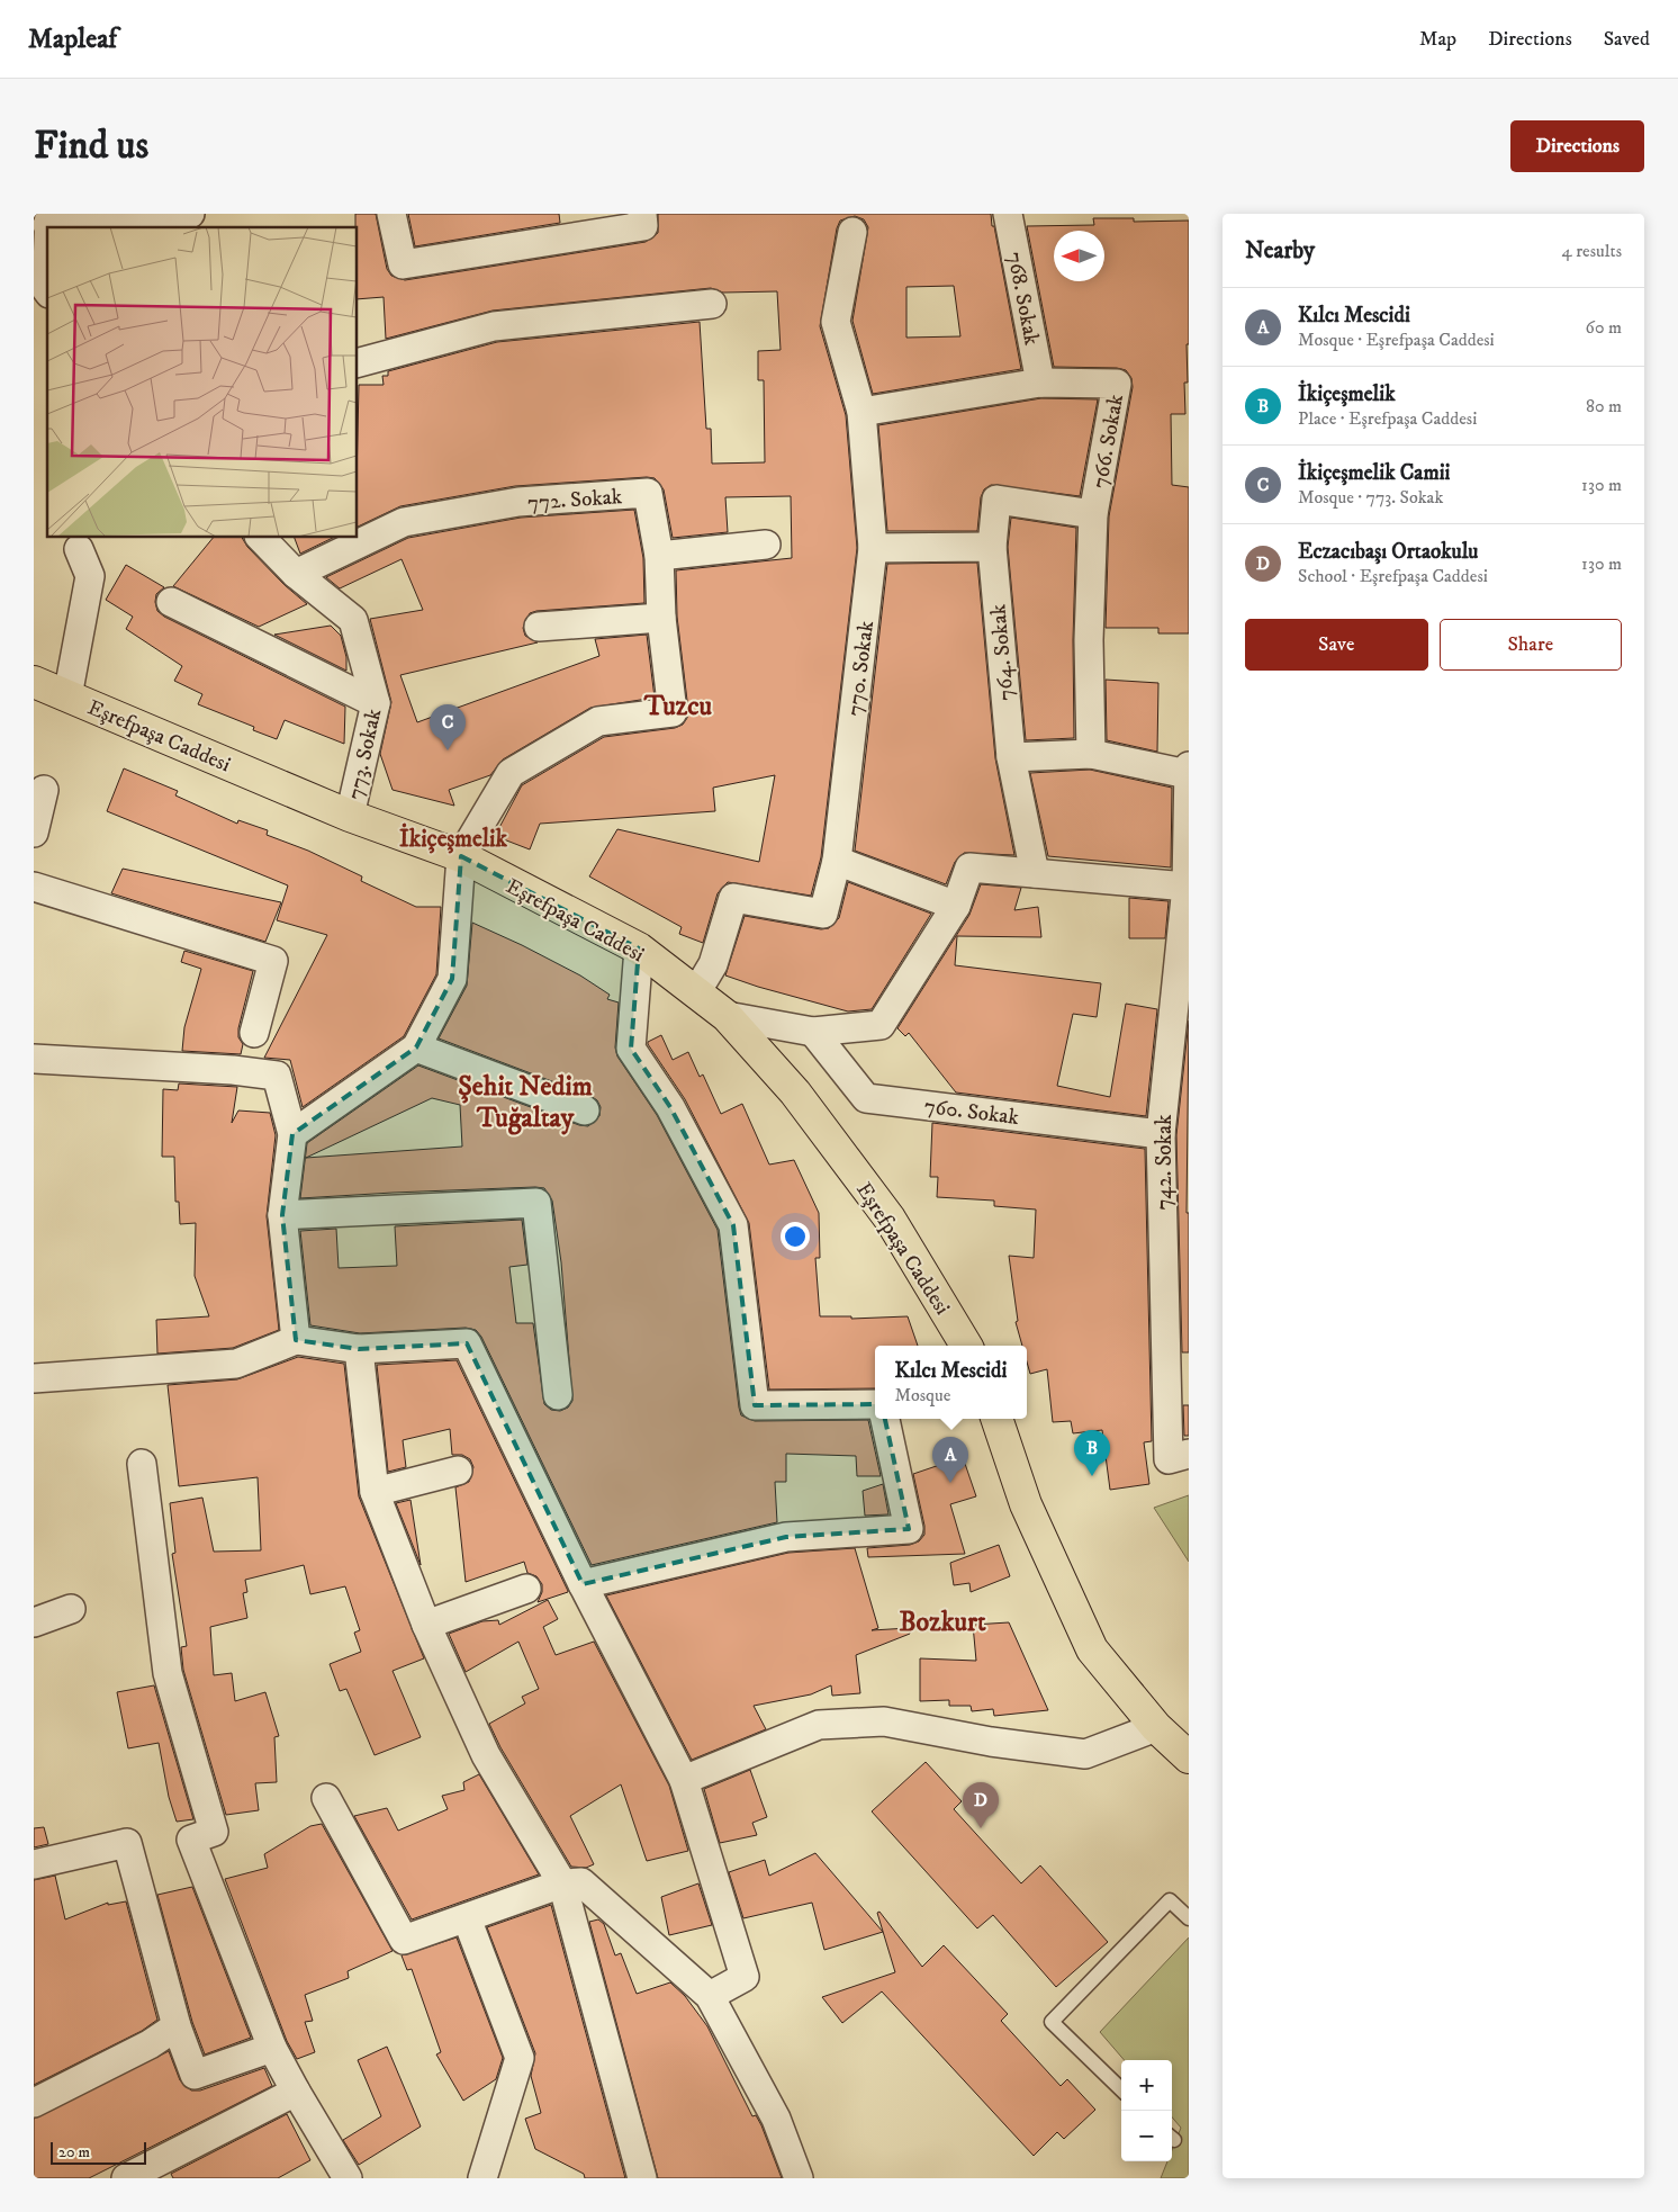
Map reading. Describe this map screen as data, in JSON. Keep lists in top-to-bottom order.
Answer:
{
  "streets": {
    "main road": ["Eşrefpaşa Caddesi"],
    "street": [
      "768. Sokak",
      "766. Sokak",
      "772. Sokak",
      "764. Sokak",
      "770. Sokak",
      "773. Sokak",
      "760. Sokak",
      "742. Sokak"
    ]
  },
  "crossings": [
    ["768. Sokak", "766. Sokak"],
    ["766. Sokak", "764. Sokak"],
    ["766. Sokak", "770. Sokak"],
    ["772. Sokak", "Eşrefpaşa Caddesi"],
    ["772. Sokak", "773. Sokak"],
    ["770. Sokak", "Eşrefpaşa Caddesi"],
    ["Eşrefpaşa Caddesi", "773. Sokak"],
    ["760. Sokak", "742. Sokak"]
  ],
  "districts": [
    "Tuzcu",
    "İkiçeşmelik",
    "Şehit Nedim Tuğaltay",
    "Bozkurt"
  ],
  "scale_bar": "20 m",
  "north": "left",
  "page": {
    "header": "Mapleaf",
    "nav": ["Map", "Directions", "Saved"],
    "buttons": [
      "Directions",
      ["Save", "Share"]
    ],
    "title": "Find us",
    "heading": ["Nearby", "4 results"],
    "list": [
      {
        "mark": "A",
        "name": "Kılcı Mescidi",
        "note": "Mosque · Eşrefpaşa Caddesi",
        "value": "60 m"
      },
      {
        "mark": "B",
        "name": "İkiçeşmelik",
        "note": "Place · Eşrefpaşa Caddesi",
        "value": "80 m"
      },
      {
        "mark": "C",
        "name": "İkiçeşmelik Camii",
        "note": "Mosque · 773. Sokak",
        "value": "130 m"
      },
      {
        "mark": "D",
        "name": "Eczacıbaşı Ortaokulu",
        "note": "School · Eşrefpaşa Caddesi",
        "value": "130 m"
      }
    ],
    "pins": [
      "C",
      "B",
      "A",
      "D"
    ],
    "popup": ["Kılcı Mescidi", "Mosque"],
    "map_buttons": ["+", "−"],
    "scale": "20 m"
  }
}
